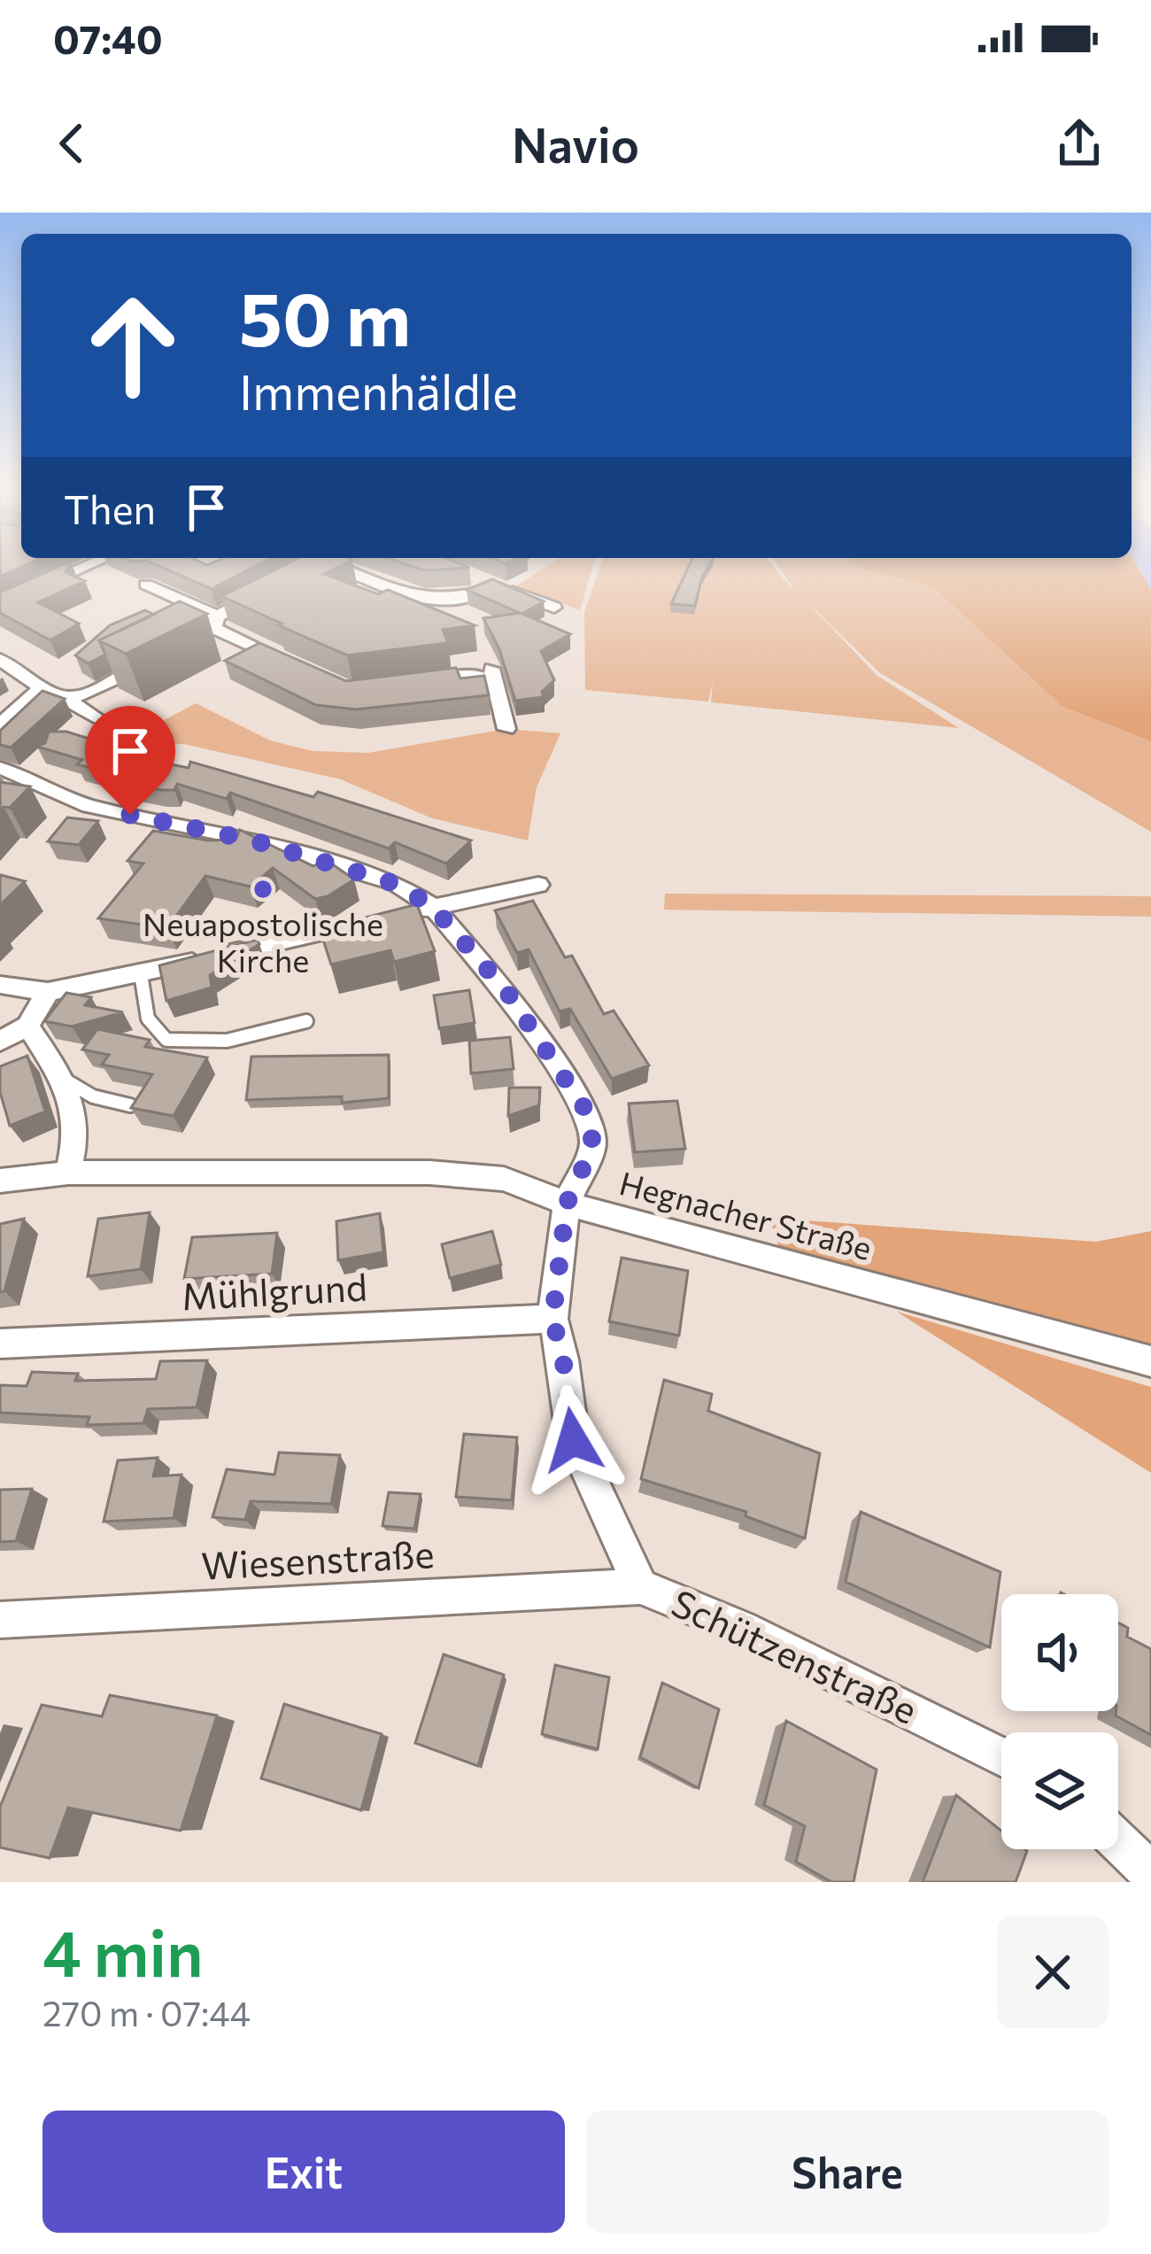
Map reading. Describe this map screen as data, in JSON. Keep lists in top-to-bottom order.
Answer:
{
  "streets": {
    "street": [
      "Hegnacher Straße",
      "Mühlgrund",
      "Wiesenstraße",
      "Schützenstraße"
    ]
  },
  "crossings": [
    ["Hegnacher Straße", "Schützenstraße"],
    ["Mühlgrund", "Schützenstraße"],
    ["Wiesenstraße", "Schützenstraße"]
  ],
  "places": ["Neuapostolische Kirche"],
  "page": {
    "status": "07:40",
    "header": "Navio",
    "turn": ["50 m", "Immenhäldle"],
    "then": "Then",
    "heading": ["4 min", "270 m · 07:44"],
    "buttons": ["Exit", "Share"]
  }
}
